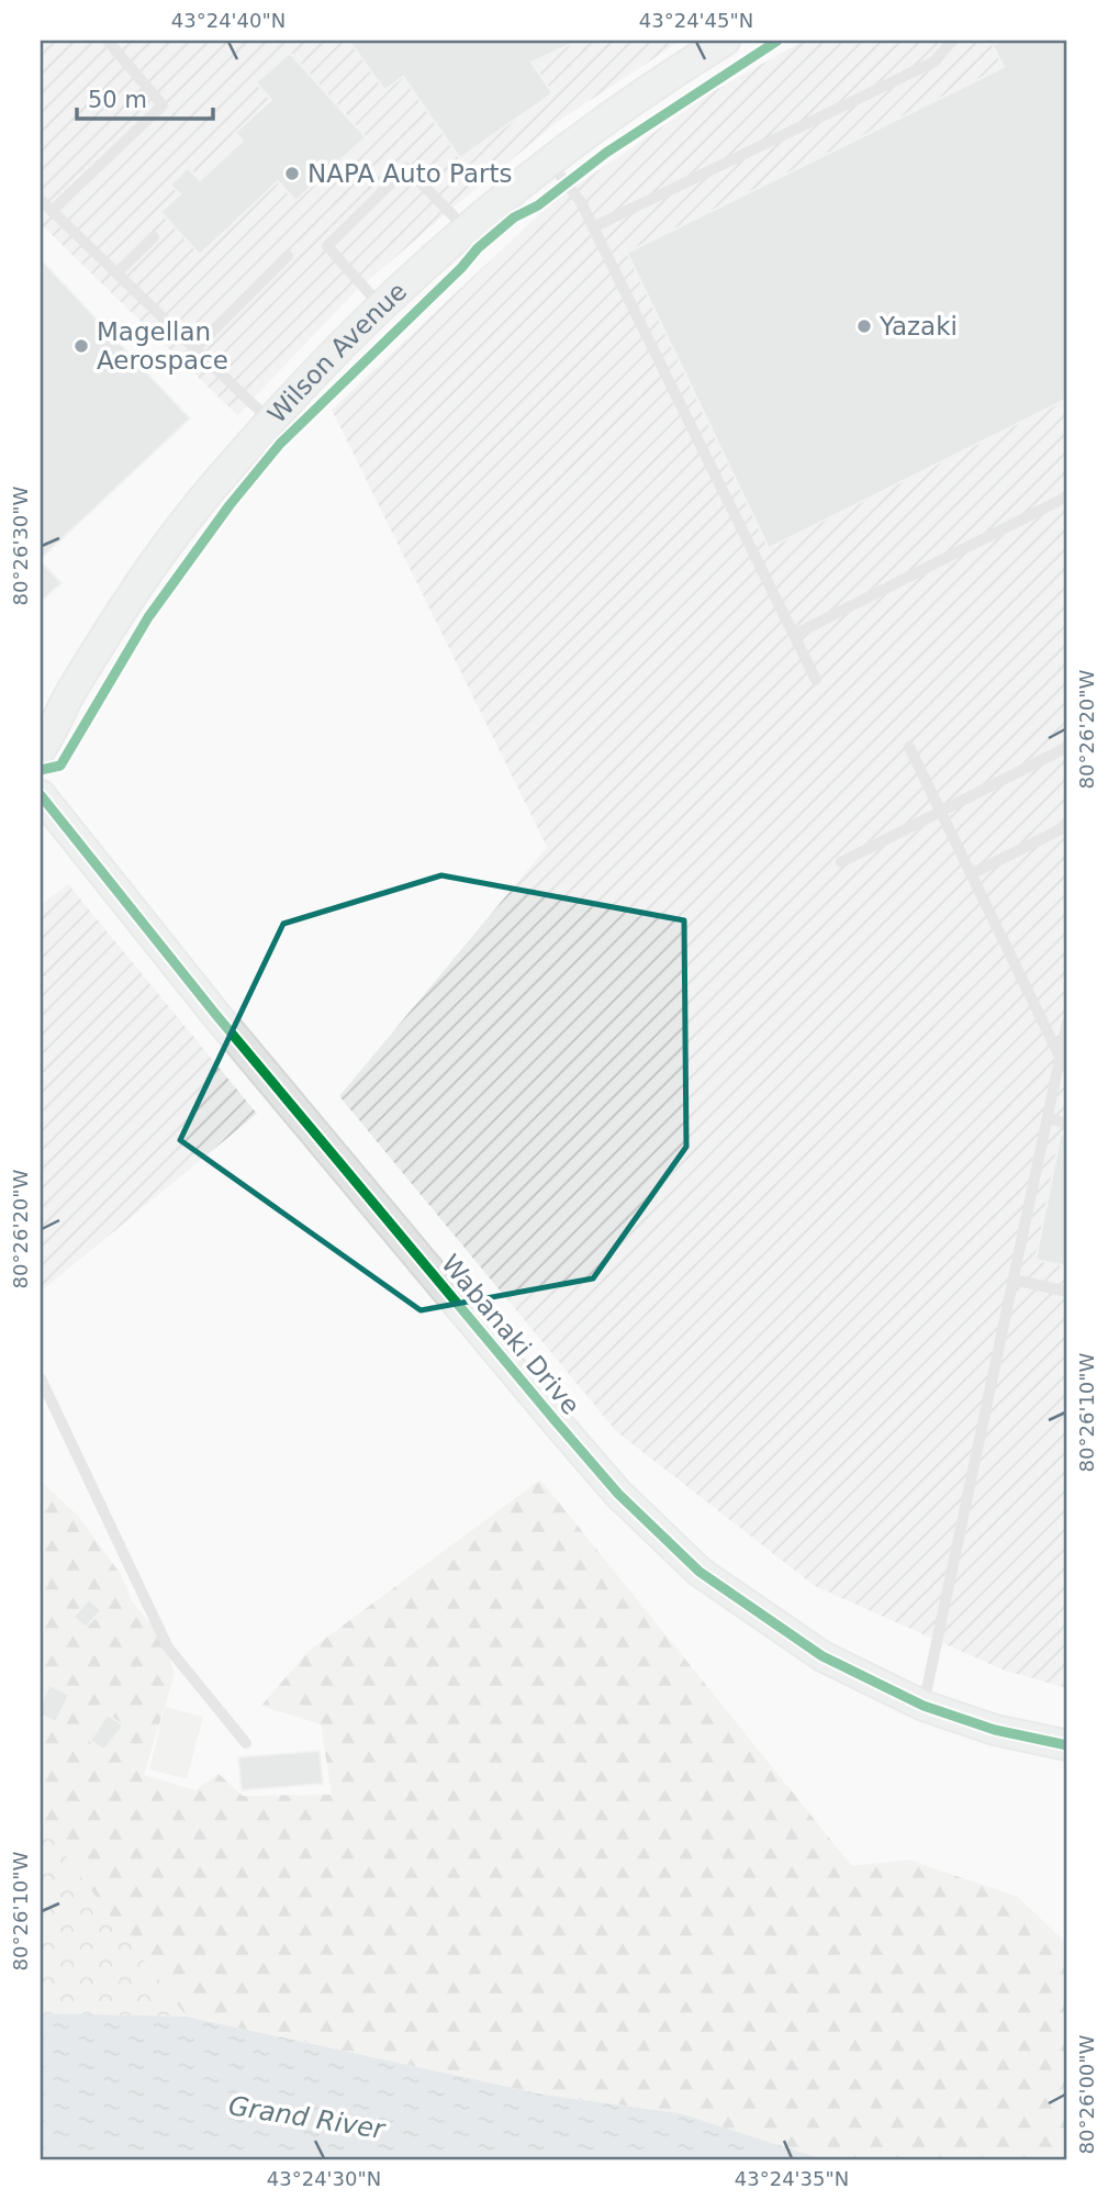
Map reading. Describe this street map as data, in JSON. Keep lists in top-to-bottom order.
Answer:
{
  "streets": {
    "street": ["Wilson Avenue", "Wabanaki Drive"]
  },
  "water": ["Grand River"],
  "places": ["NAPA Auto Parts", "Yazaki", "Magellan Aerospace"],
  "scale_bar": "50 m",
  "coordinates": [
    "43°24'40\"N",
    "43°24'45\"N",
    "80°26'30\"W",
    "80°26'20\"W",
    "80°26'10\"W",
    "80°26'00\"W",
    "43°24'30\"N",
    "43°24'35\"N"
  ]
}
